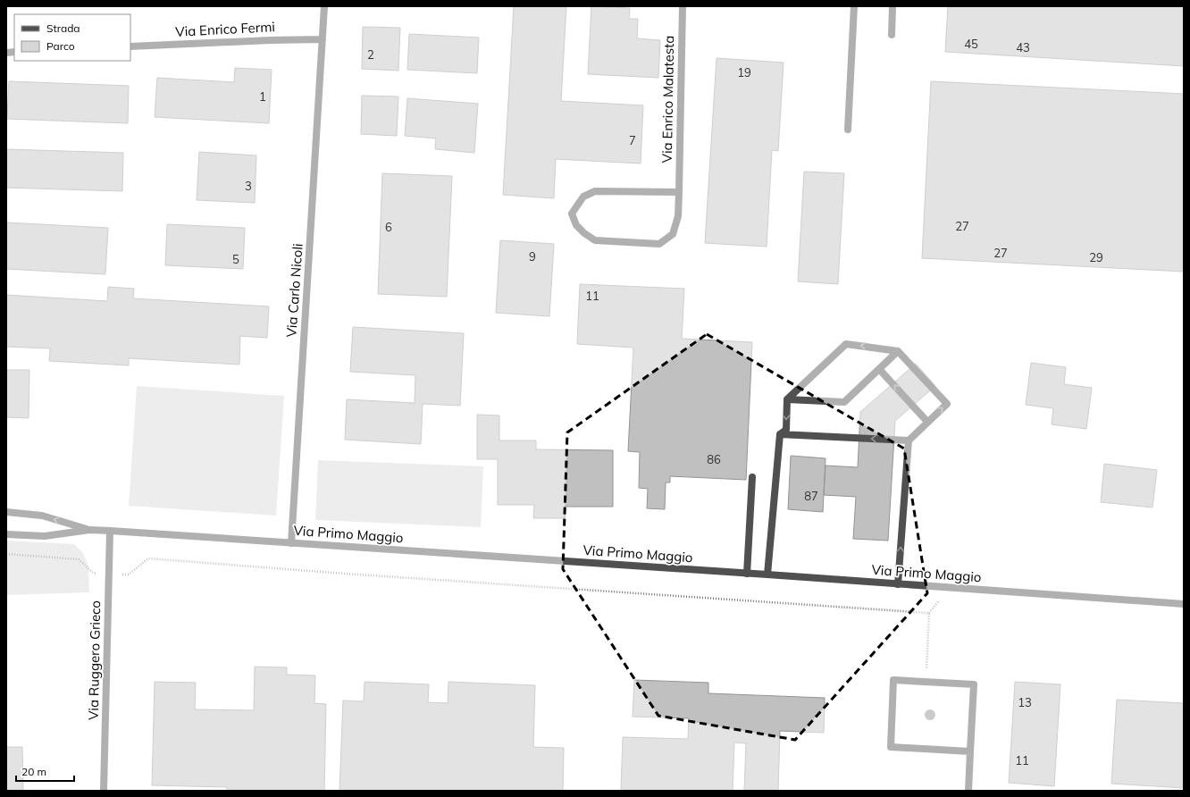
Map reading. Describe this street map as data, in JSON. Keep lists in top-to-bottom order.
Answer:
{
  "streets": {
    "street": [
      "Via Enrico Fermi",
      "Via Enrico Malatesta",
      "Via Carlo Nicoli",
      "Via Primo Maggio",
      "Via Ruggero Grieco"
    ]
  },
  "crossings": [
    ["Via Enrico Fermi", "Via Carlo Nicoli"],
    ["Via Carlo Nicoli", "Via Primo Maggio"],
    ["Via Primo Maggio", "Via Ruggero Grieco"]
  ],
  "house_numbers": [
    "45",
    "43",
    "2",
    "19",
    "1",
    "7",
    "3",
    "27",
    "6",
    "27",
    "9",
    "29",
    "5",
    "11",
    "86",
    "87",
    "13",
    "11"
  ],
  "legend": ["Strada", "Parco"],
  "scale_bar": "20 m"
}
